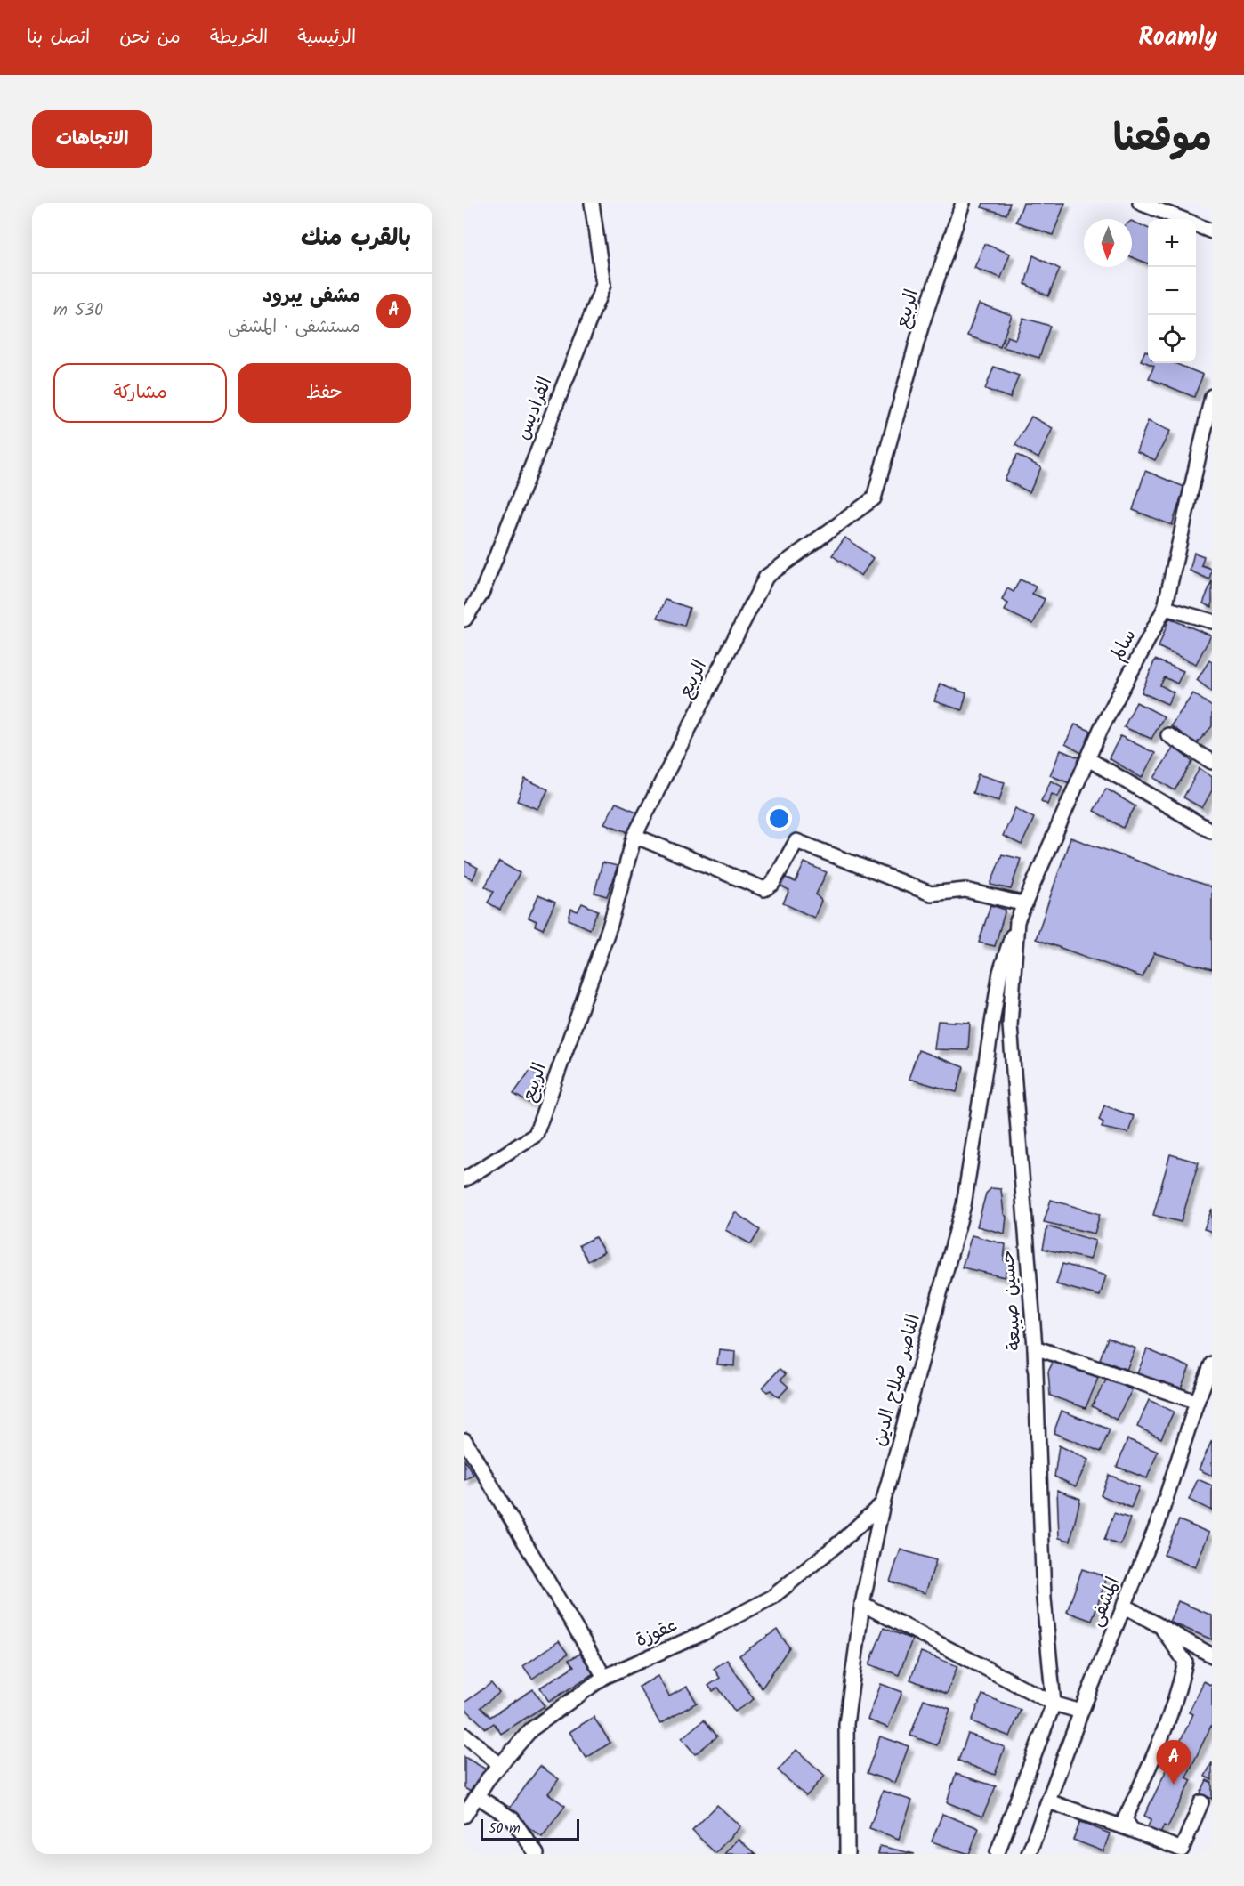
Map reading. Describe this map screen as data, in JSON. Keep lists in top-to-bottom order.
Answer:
{
  "streets": {
    "street": [
      "الربيع",
      "الفراديس",
      "سالم",
      "حسين صيبعة",
      "الناصر صلاح الدين",
      "المشفى",
      "عقوزة"
    ]
  },
  "crossings": [
    ["سالم", "حسين صيبعة"],
    ["حسين صيبعة", "الناصر صلاح الدين"],
    ["الناصر صلاح الدين", "عقوزة"]
  ],
  "scale_bar": "50 m",
  "north": "bottom",
  "page": {
    "header": "Roamly",
    "nav": [
      "الرئيسية",
      "الخريطة",
      "من نحن",
      "اتصل بنا"
    ],
    "title": "موقعنا",
    "buttons": [
      "الاتجاهات",
      ["حفظ", "مشاركة"]
    ],
    "heading": "بالقرب منك",
    "map_buttons": ["+", "−"],
    "list": [
      {
        "mark": "A",
        "name": "مشفى يبرود",
        "note": "مستشفى · المشفى",
        "value": "530 m"
      }
    ],
    "pins": "A",
    "scale": "50 m"
  }
}
